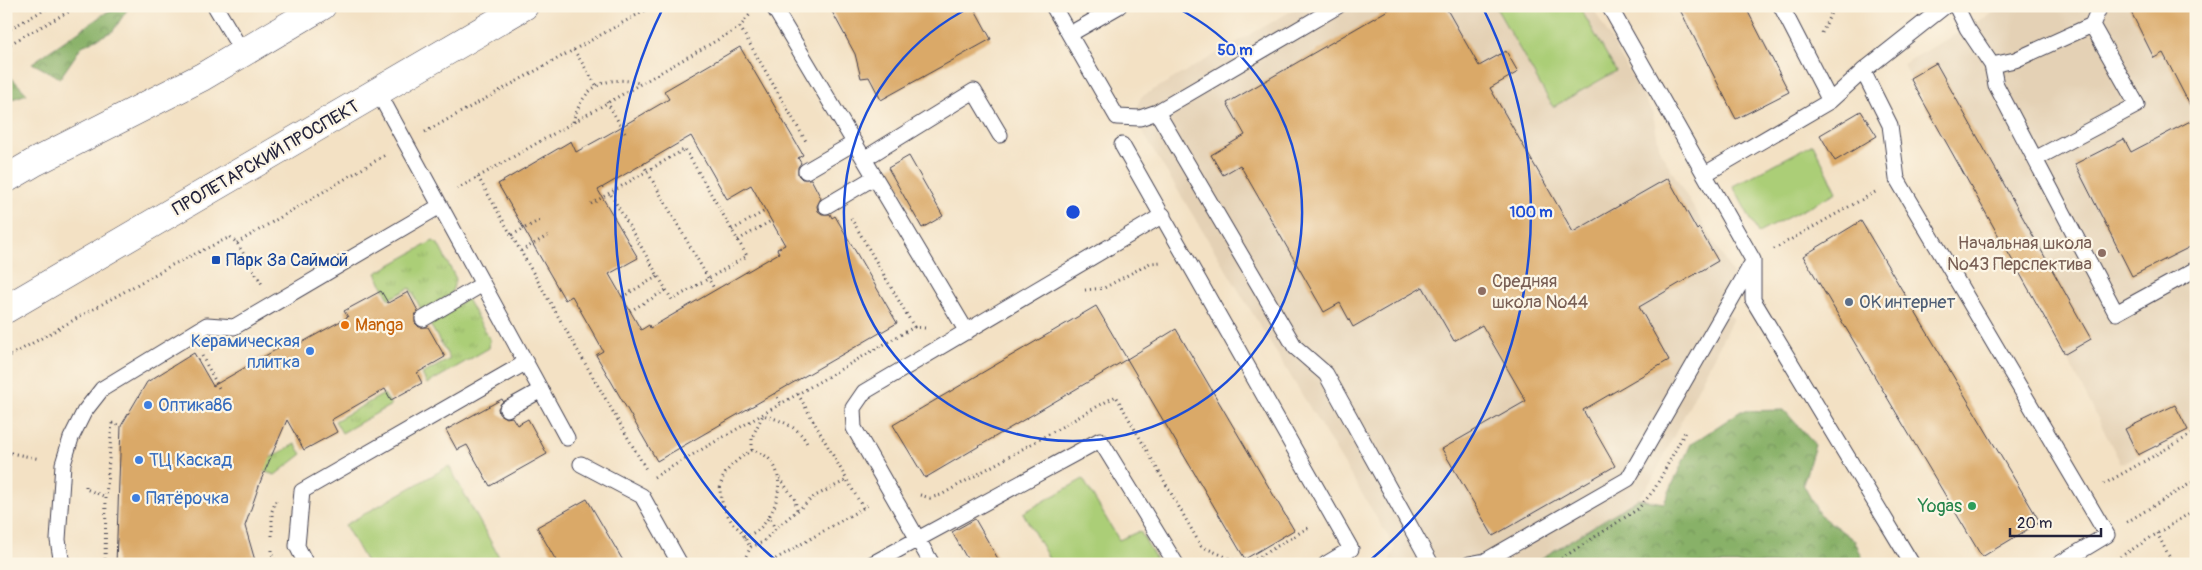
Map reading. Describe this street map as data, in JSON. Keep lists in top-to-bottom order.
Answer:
{
  "streets": {
    "main road": ["ПРОЛЕТАРСКИЙ ПРОСПЕКТ"]
  },
  "places": {
    "other": [
      "Начальная школа №43 Перспектива",
      "Средняя школа №44",
      "OK интернет",
      "Manga",
      "Керамическая плитка",
      "Оптика86",
      "ТЦ Каскад",
      "Пятёрочка",
      "Yogas"
    ],
    "transit": ["Парк За Саймой"]
  },
  "scale_bar": "20 m",
  "rings": ["50 m", "100 m"]
}
